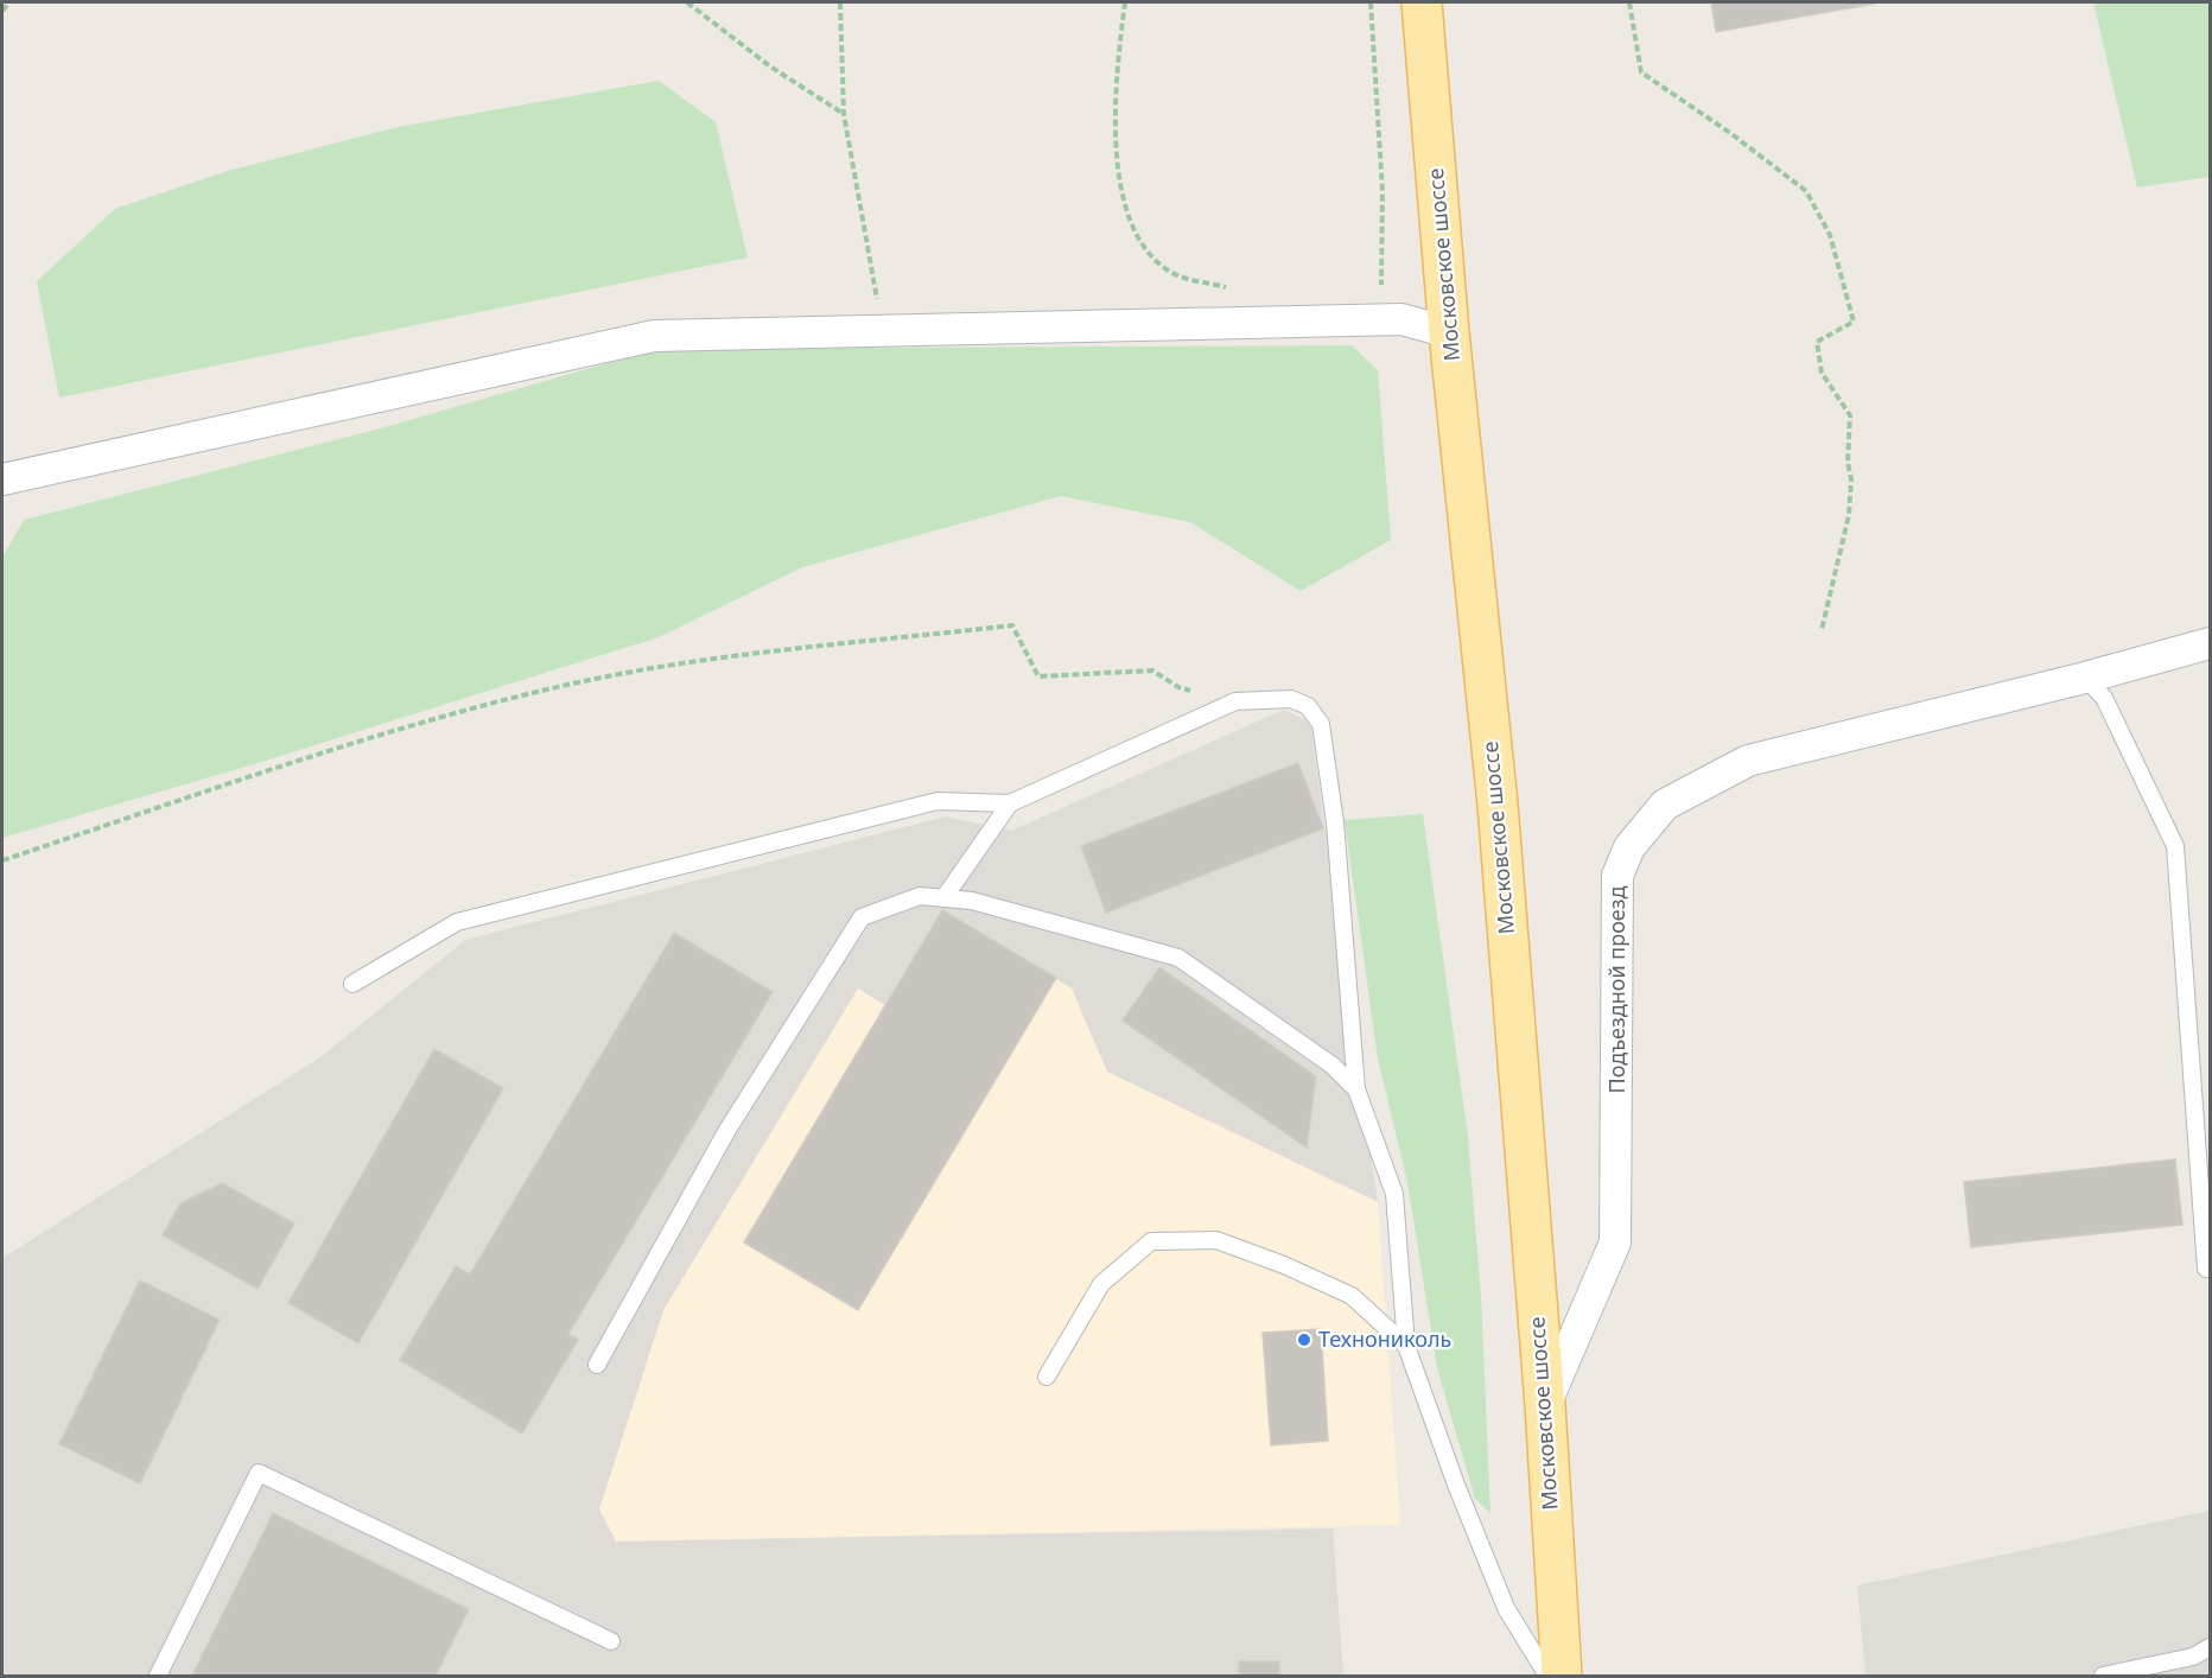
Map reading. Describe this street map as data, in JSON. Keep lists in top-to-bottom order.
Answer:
{
  "streets": {
    "main road": ["Московское шоссе"],
    "street": ["Подъездной проезд"]
  },
  "crossings": [
    ["Московское шоссе", "Подъездной проезд"]
  ],
  "places": ["Технониколь"]
}
